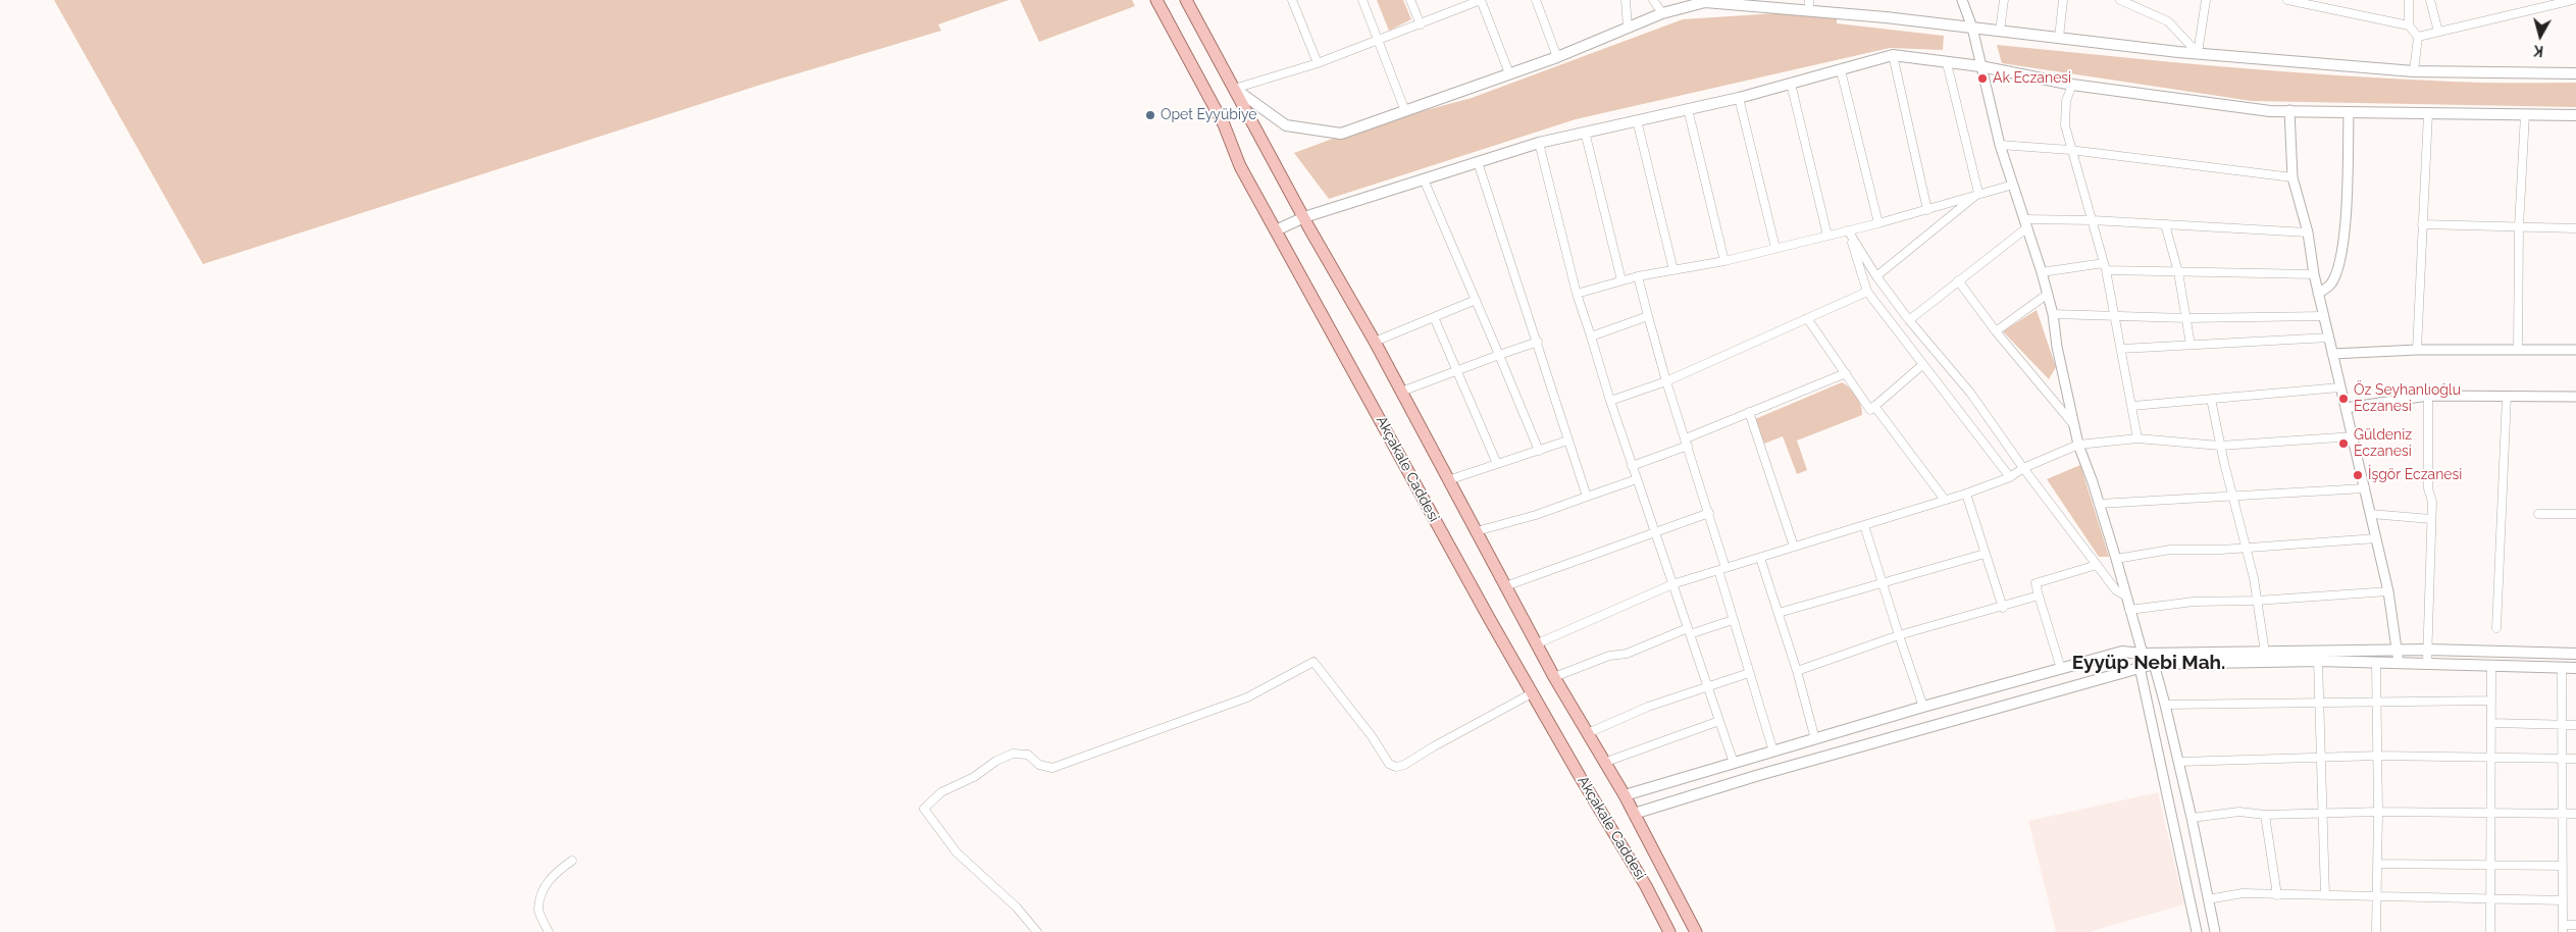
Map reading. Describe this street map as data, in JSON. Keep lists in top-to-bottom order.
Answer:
{
  "streets": {
    "main road": ["Akçakale Caddesi"]
  },
  "districts": ["Eyyüp Nebi Mah."],
  "places": [
    "Ak Eczanesi",
    "Opet Eyyübiye",
    "Öz Seyhanlıoğlu Eczanesi",
    "Güldeniz Eczanesi",
    "İşgör Eczanesi"
  ],
  "north": "bottom"
}
